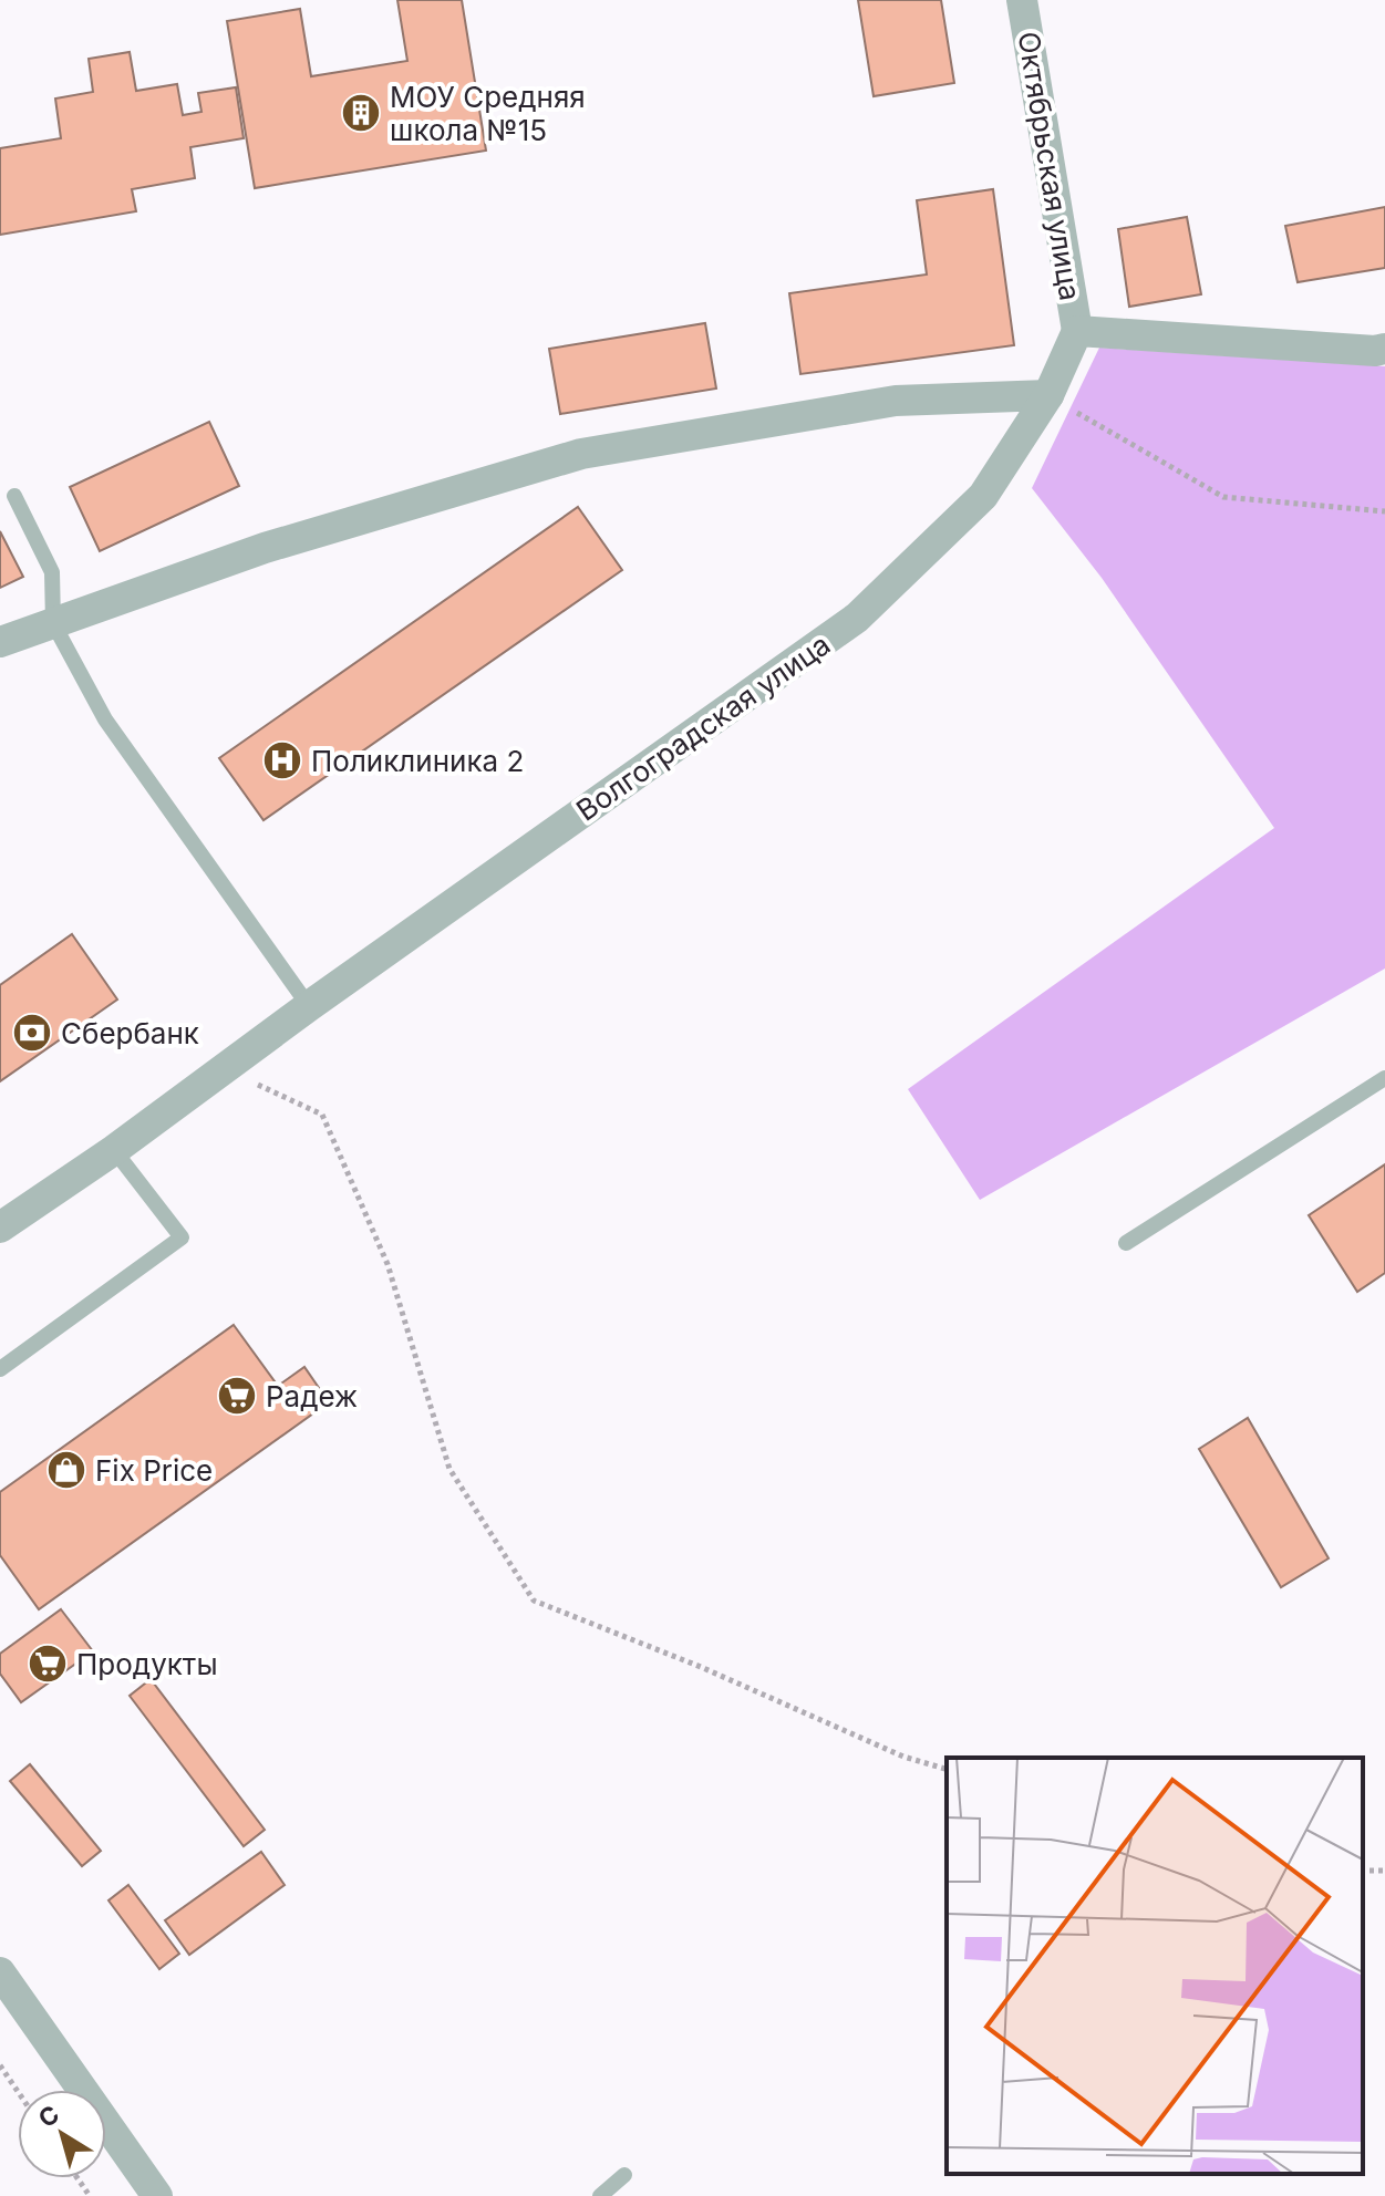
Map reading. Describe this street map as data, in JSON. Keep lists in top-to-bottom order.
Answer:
{
  "streets": {
    "street": ["Октябрьская улица", "Волгоградская улица"]
  },
  "crossings": [
    ["Октябрьская улица", "Волгоградская улица"]
  ],
  "places": {
    "building": ["МОУ Средняя школа №15"],
    "hospital": ["Поликлиника 2"],
    "bank": ["Сбербанк"],
    "supermarket": ["Радеж", "Продукты"],
    "shop": ["Fix Price"]
  },
  "north": "top left"
}
